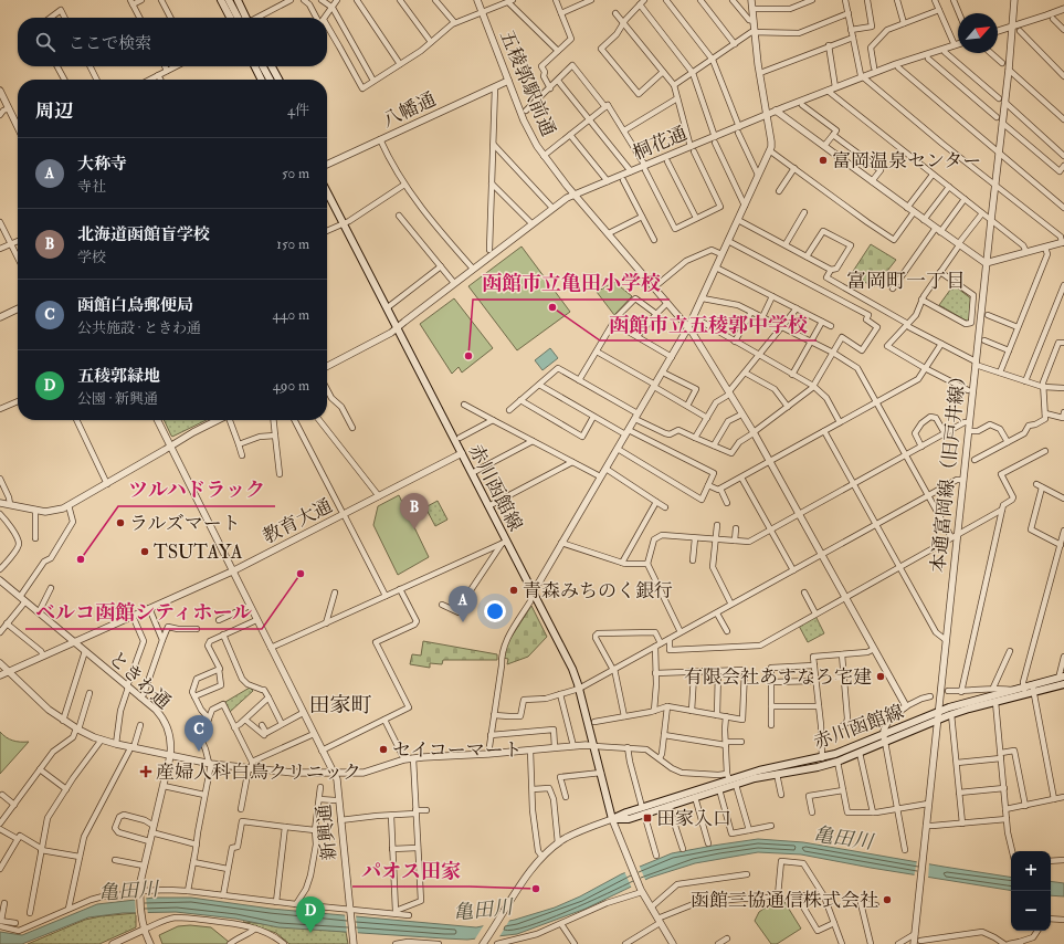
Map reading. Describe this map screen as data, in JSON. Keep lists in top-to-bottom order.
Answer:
{
  "streets": {
    "main road": ["赤川函館線"],
    "street": [
      "五稜郭駅前通",
      "八幡通",
      "桐花通",
      "本通富岡線（旧戸井線）",
      "教育大通",
      "ときわ通",
      "新興通"
    ]
  },
  "crossings": [
    ["五稜郭駅前通", "八幡通"],
    ["五稜郭駅前通", "桐花通"],
    ["桐花通", "赤川函館線"],
    ["本通富岡線（旧戸井線）", "赤川函館線"],
    ["赤川函館線", "教育大通"],
    ["教育大通", "ときわ通"],
    ["教育大通", "新興通"]
  ],
  "districts": ["富岡町一丁目", "田家町"],
  "water": ["亀田川"],
  "places": {
    "other": [
      "富岡温泉センター",
      "函館市立五稜郭中学校",
      "函館市立亀田小学校",
      "ラルズマート",
      "TSUTAYA",
      "ツルハドラック",
      "ベルコ函館シティホール",
      "青森みちのく銀行",
      "有限会社あすなろ宅建",
      "セイコーマート",
      "パオス田家",
      "函館三協通信株式会社"
    ],
    "health": ["産婦人科白鳥クリニック"],
    "transit": ["田家入口"]
  },
  "north": "top right",
  "page": {
    "search": "ここで検索",
    "heading": ["周辺", "4件"],
    "list": [
      {
        "mark": "A",
        "name": "大称寺",
        "note": "寺社",
        "value": "50 m"
      },
      {
        "mark": "B",
        "name": "北海道函館盲学校",
        "note": "学校",
        "value": "150 m"
      },
      {
        "mark": "C",
        "name": "函館白鳥郵便局",
        "note": "公共施設 · ときわ通",
        "value": "440 m"
      },
      {
        "mark": "D",
        "name": "五稜郭緑地",
        "note": "公園 · 新興通",
        "value": "490 m"
      }
    ],
    "pins": [
      "B",
      "A",
      "C",
      "D"
    ],
    "map_buttons": ["+", "−"]
  }
}
